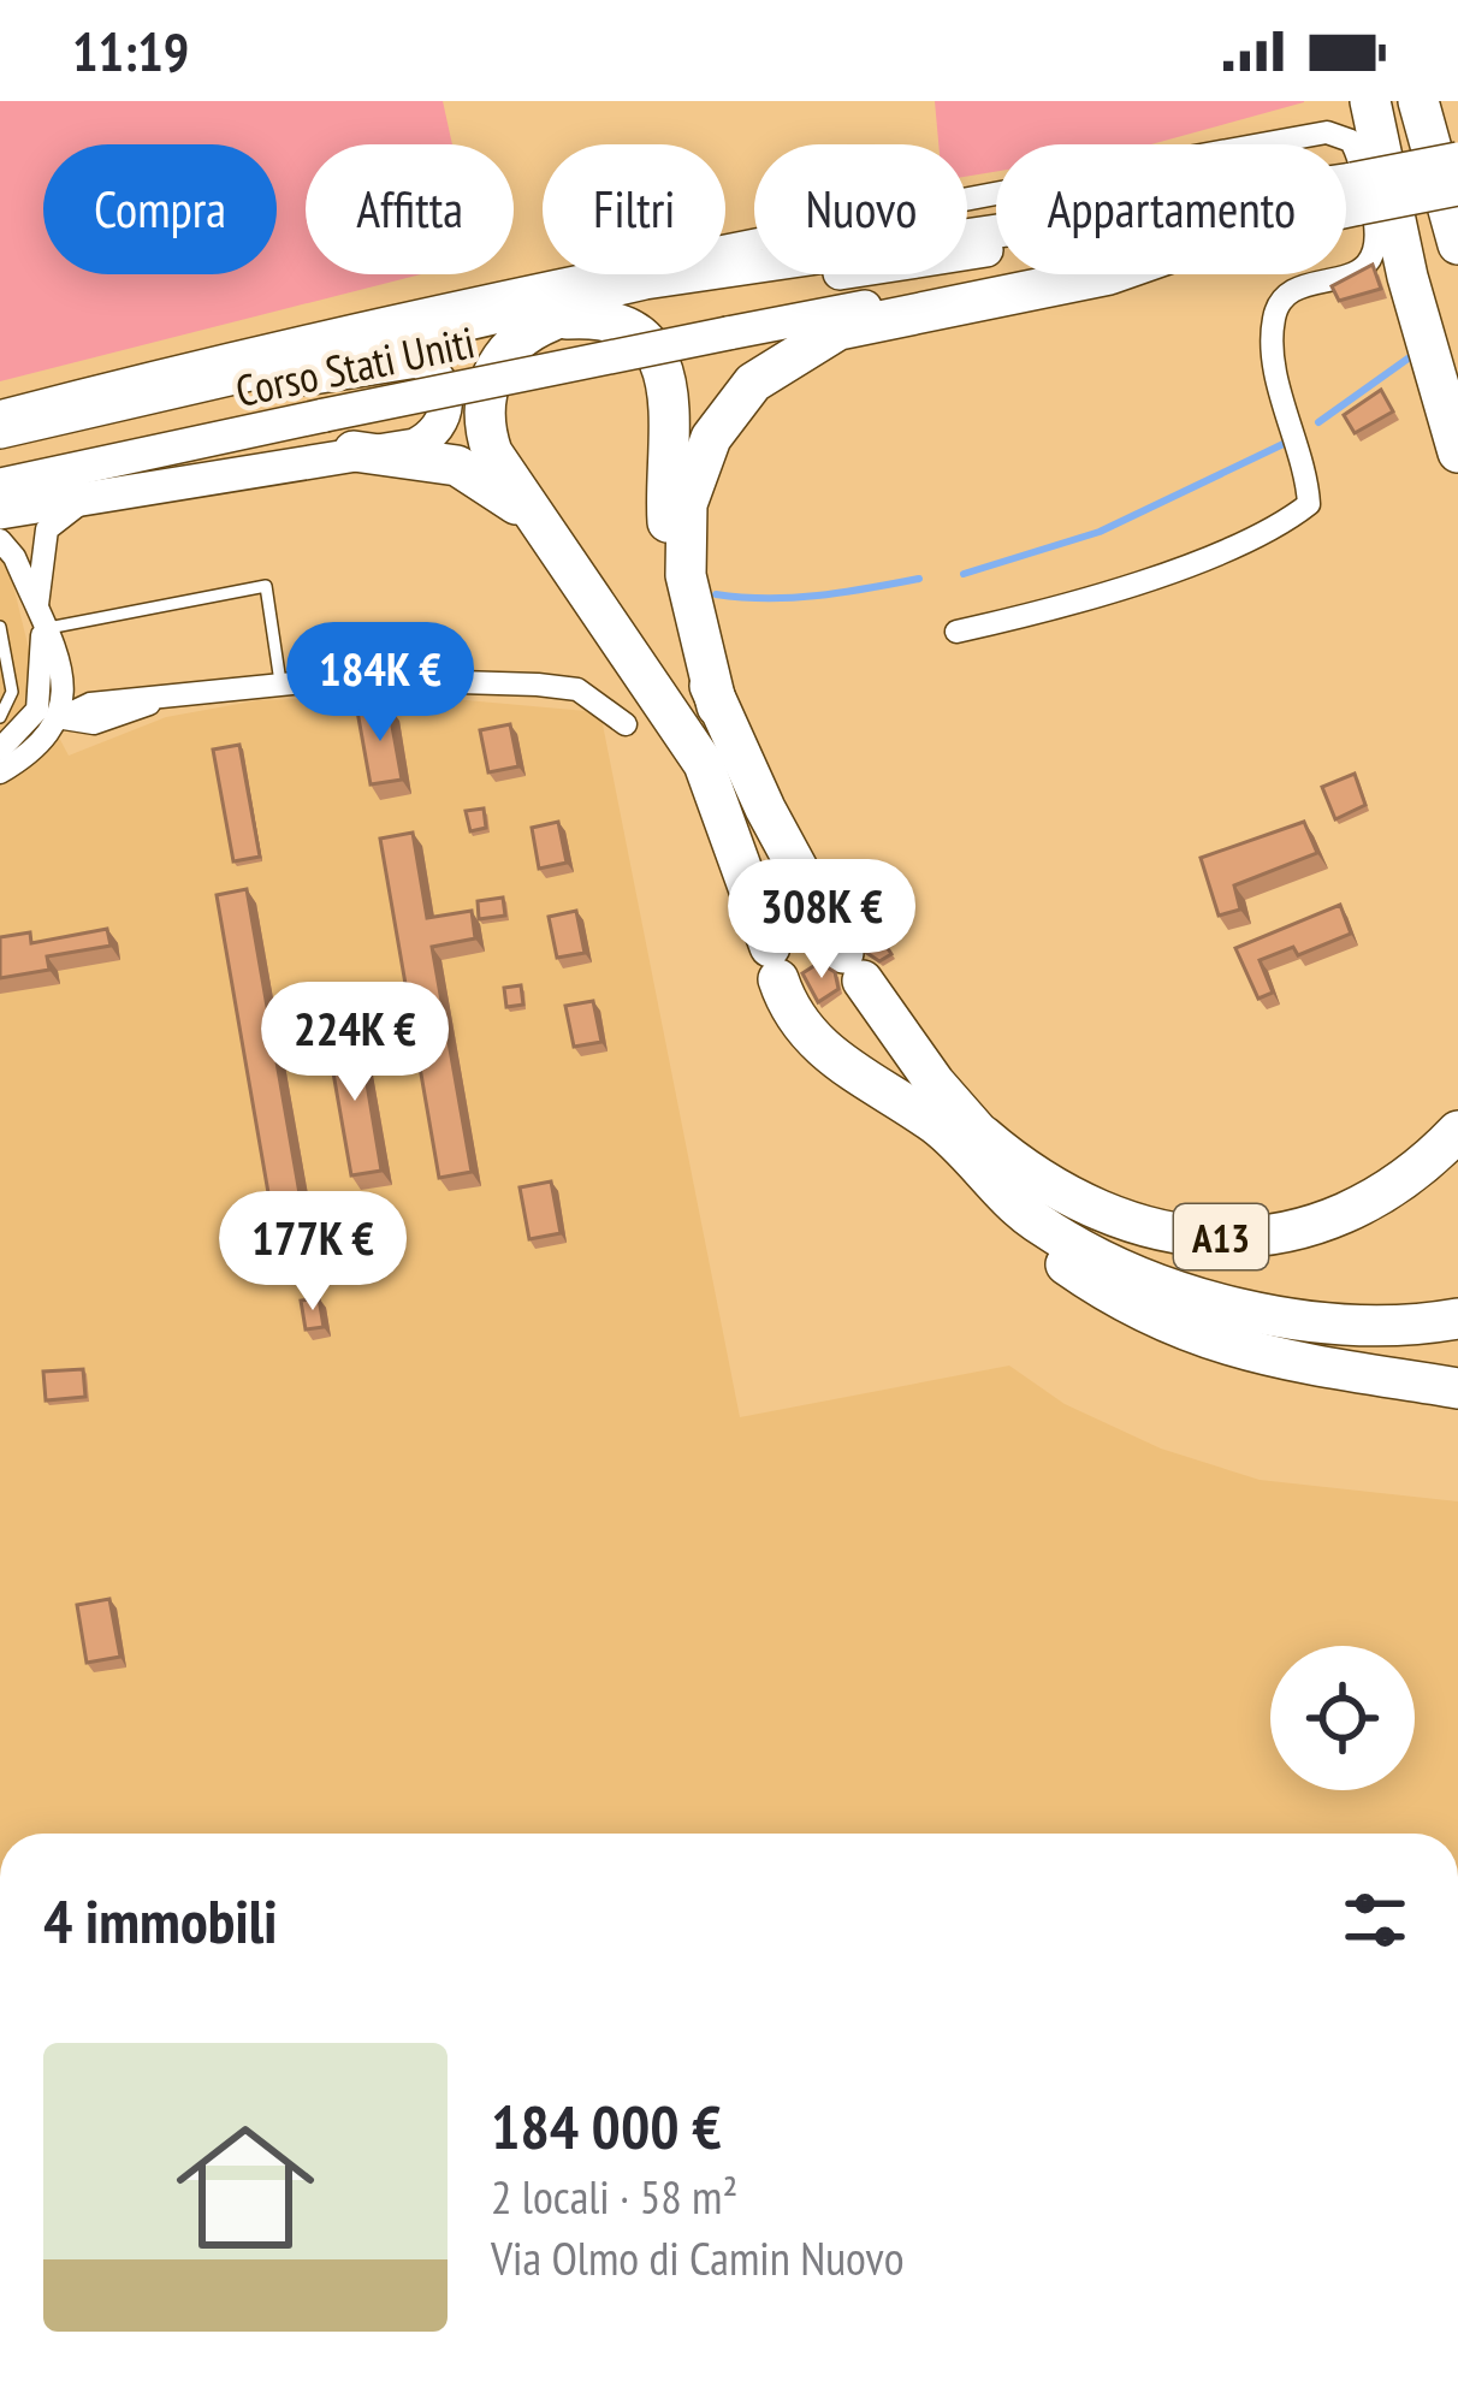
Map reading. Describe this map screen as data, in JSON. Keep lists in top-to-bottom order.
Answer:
{
  "streets": {
    "highway": ["A13"],
    "main road": ["Corso Stati Uniti"]
  },
  "page": {
    "status": "11:19",
    "chip": [
      "Compra",
      "Affitta",
      "Filtri",
      "Nuovo",
      "Appartamento"
    ],
    "price": [
      "184K €",
      "308K €",
      "224K €",
      "177K €"
    ],
    "heading": "4 immobili",
    "list": [
      {
        "name": "184 000 €",
        "note": "2 locali · 58 m² · Via Olmo di Camin Nuovo"
      }
    ]
  }
}
